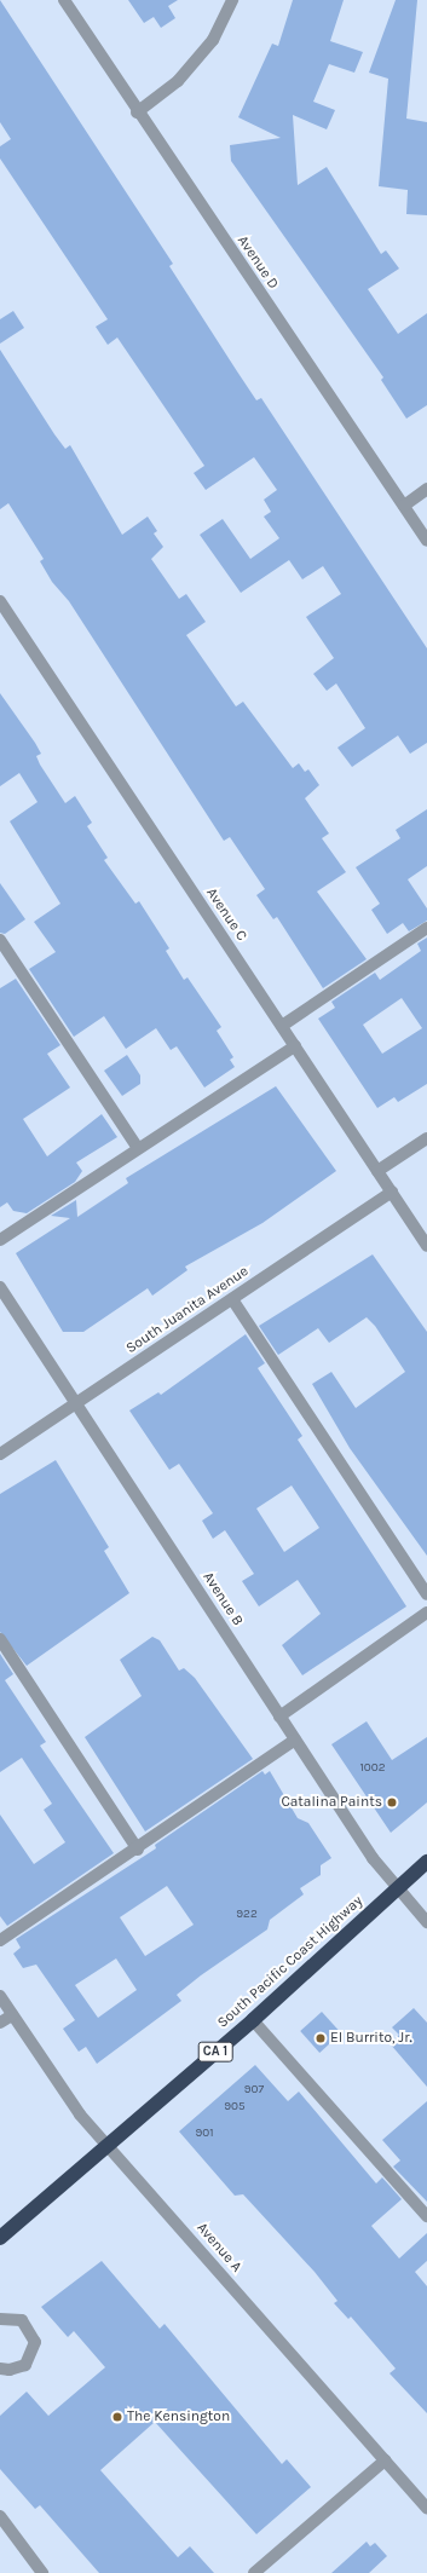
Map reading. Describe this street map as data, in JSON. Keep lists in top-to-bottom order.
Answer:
{
  "streets": {
    "highway": ["South Pacific Coast Highway", "CA 1"],
    "street": [
      "Avenue D",
      "Avenue C",
      "South Juanita Avenue",
      "Avenue B",
      "Avenue A"
    ]
  },
  "crossings": [
    ["Avenue C", "South Juanita Avenue"],
    ["South Juanita Avenue", "Avenue B"],
    ["Avenue B", "South Pacific Coast Highway"],
    ["South Pacific Coast Highway", "Avenue A"]
  ],
  "places": ["Catalina Paints", "El Burrito, Jr.", "The Kensington"],
  "house_numbers": [
    "1002",
    "922",
    "907",
    "905",
    "901"
  ]
}
